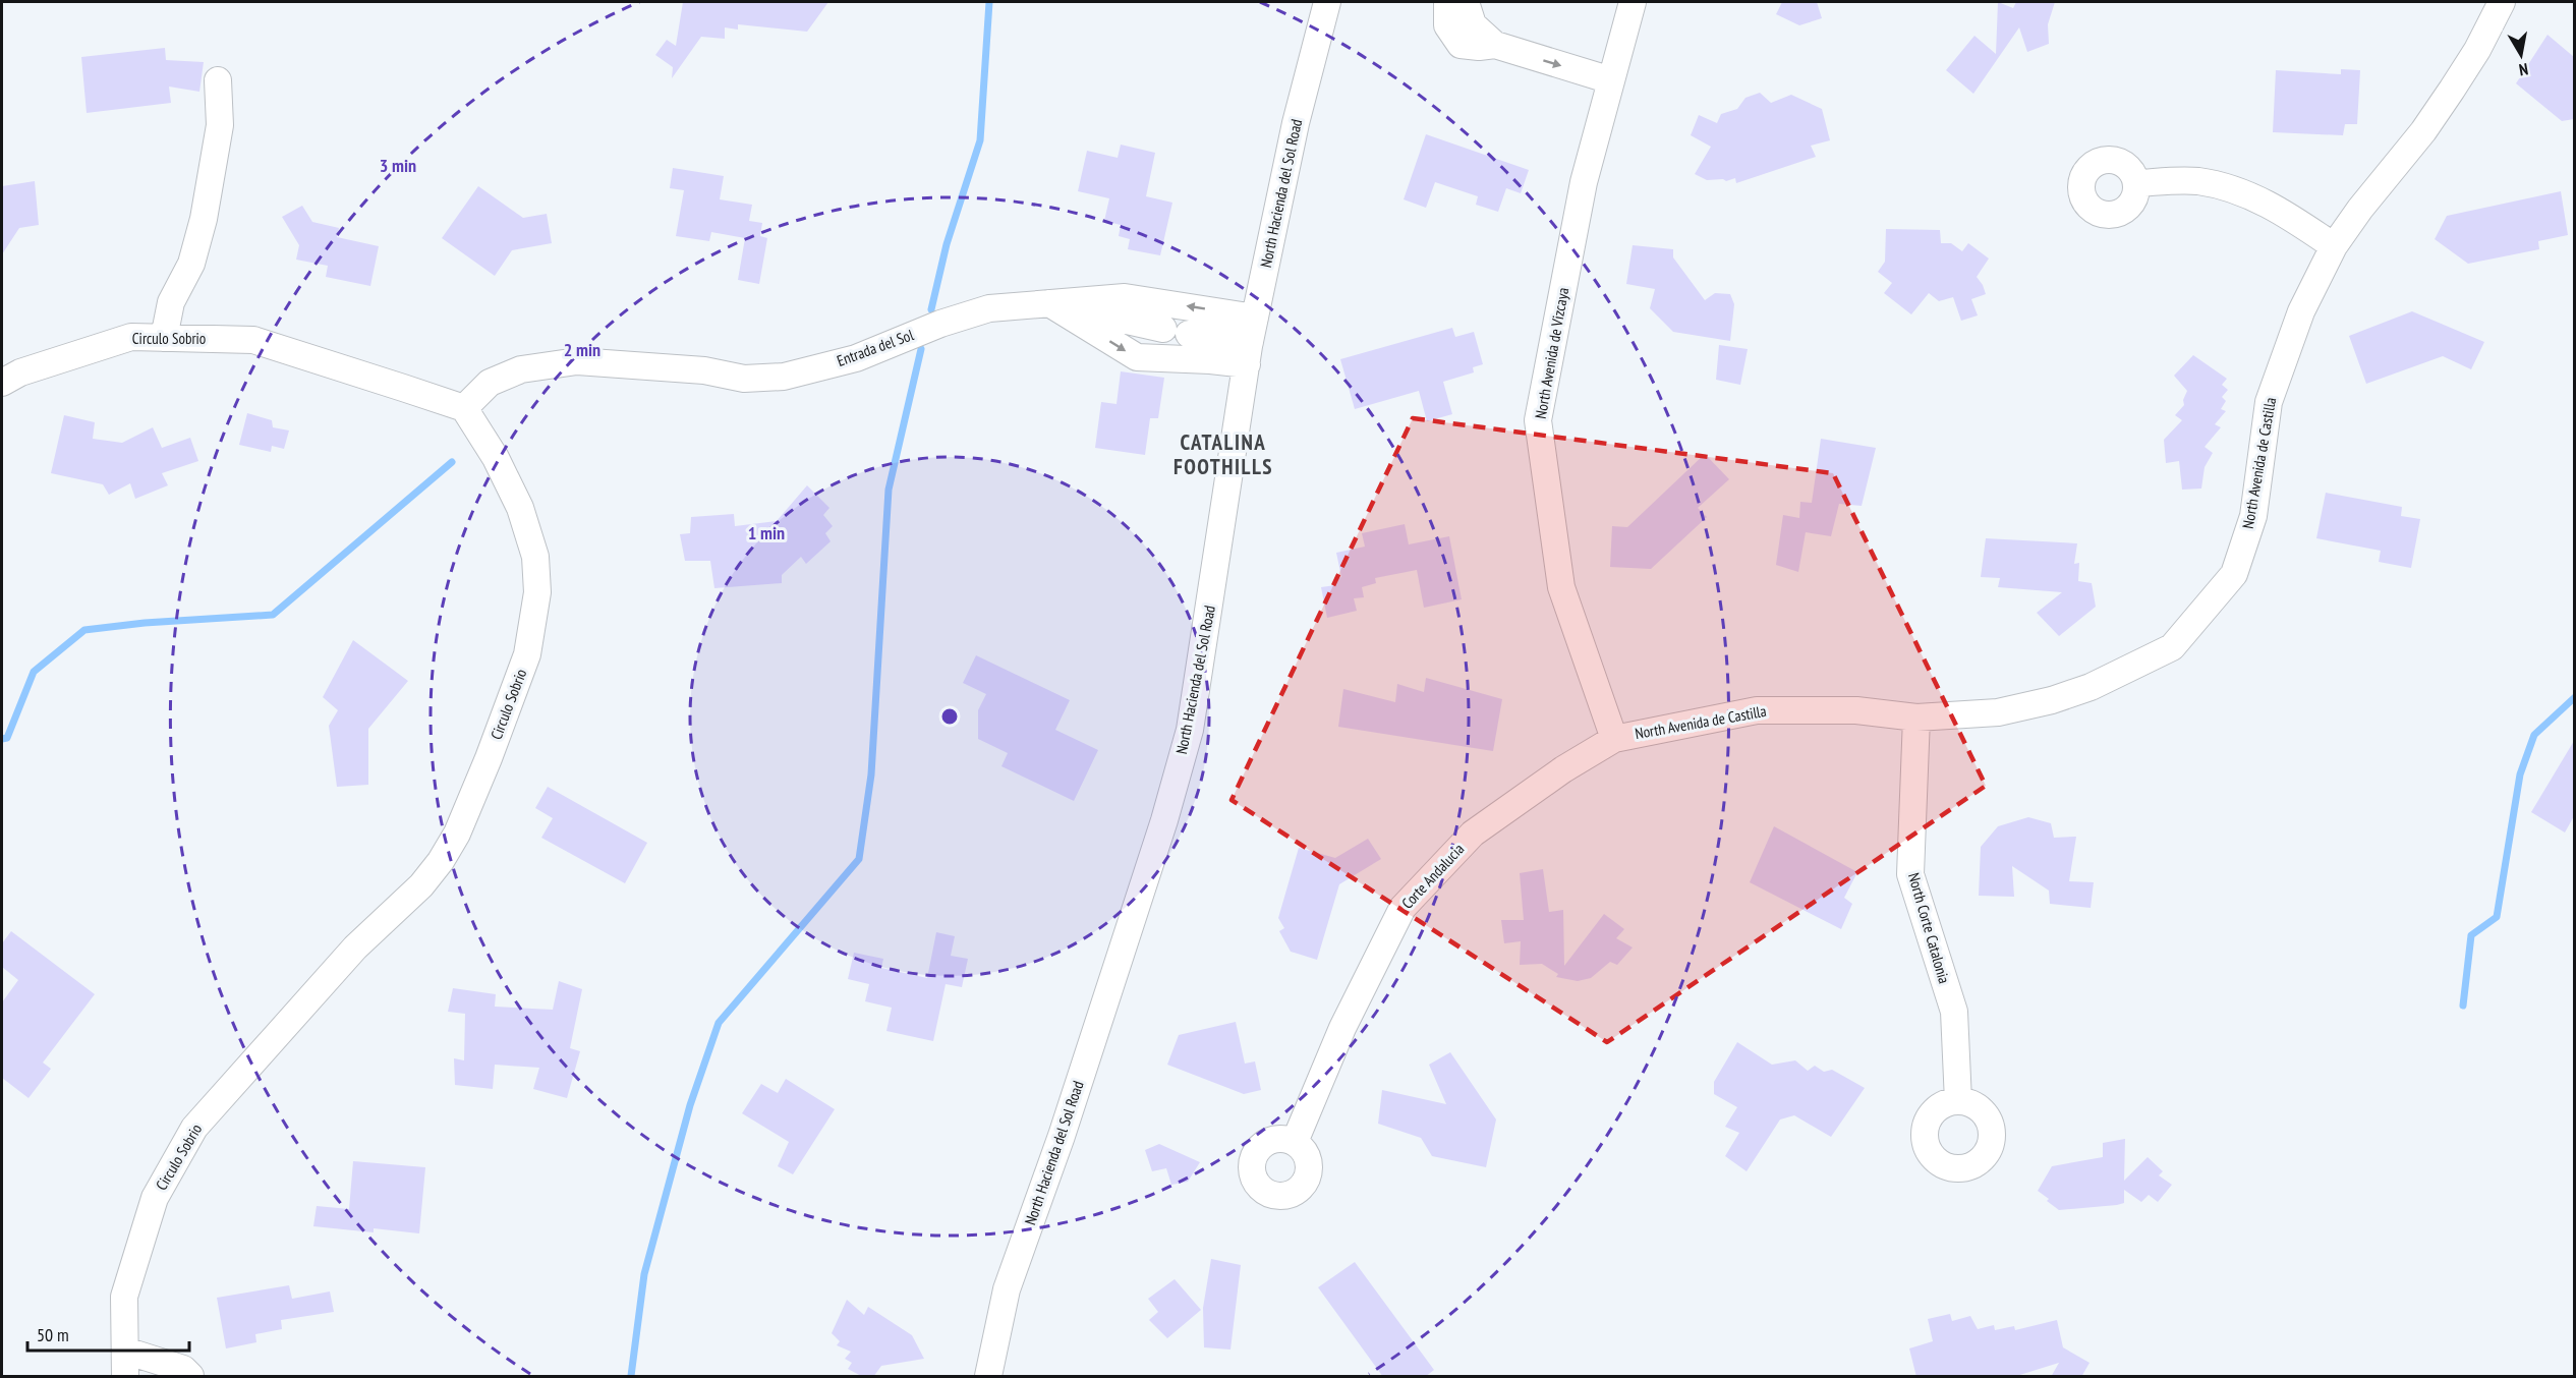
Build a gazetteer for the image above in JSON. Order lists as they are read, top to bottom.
{
  "streets": {
    "street": [
      "North Hacienda del Sol Road",
      "Circulo Sobrio",
      "Entrada del Sol",
      "North Avenida de Vizcaya",
      "North Avenida de Castilla",
      "Corte Andalucia",
      "North Corte Catalonia"
    ]
  },
  "crossings": [
    ["North Hacienda del Sol Road", "Entrada del Sol"],
    ["Circulo Sobrio", "Entrada del Sol"],
    ["North Avenida de Vizcaya", "North Avenida de Castilla"],
    ["North Avenida de Vizcaya", "Corte Andalucia"],
    ["North Avenida de Castilla", "Corte Andalucia"],
    ["North Avenida de Castilla", "North Corte Catalonia"]
  ],
  "districts": ["CATALINA FOOTHILLS"],
  "scale_bar": "50 m",
  "north": "bottom",
  "rings": ["3 min", "2 min", "1 min"]
}
